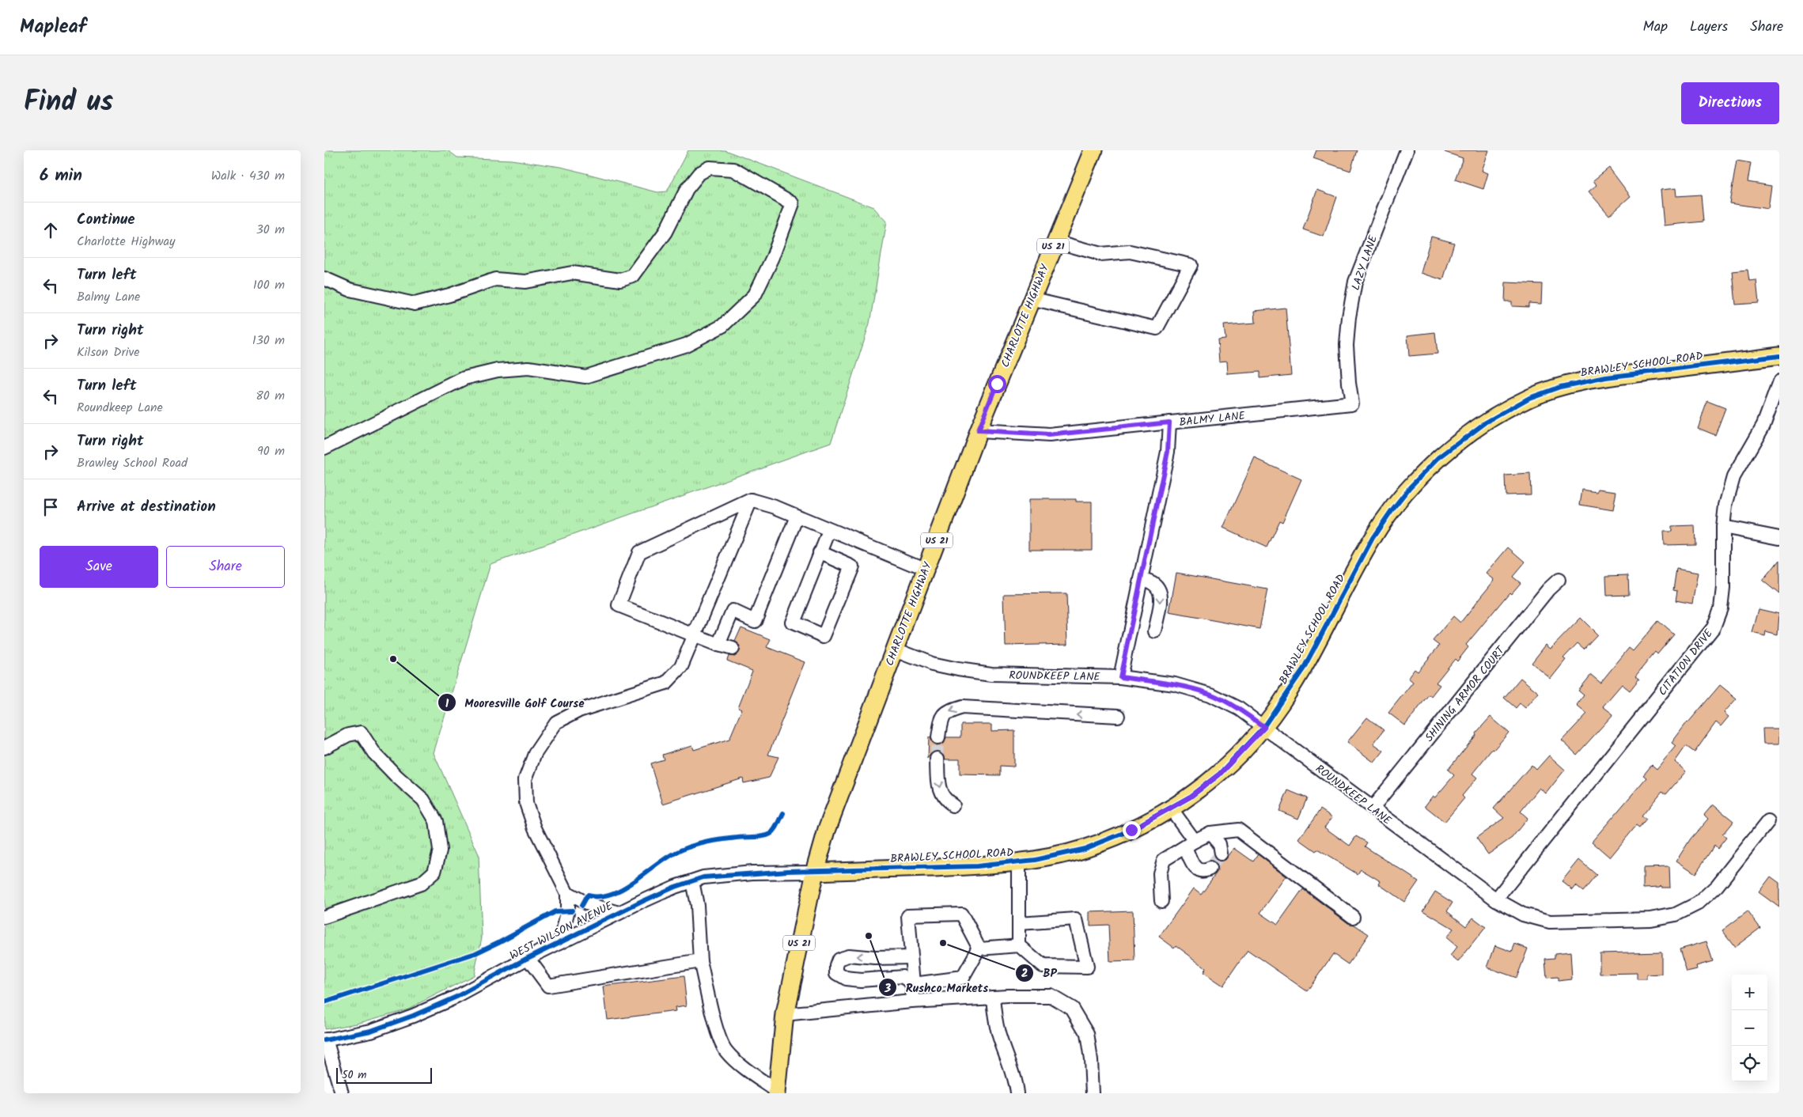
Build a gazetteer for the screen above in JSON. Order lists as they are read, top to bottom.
{
  "streets": {
    "main road": ["US 21", "CHARLOTTE HIGHWAY", "BRAWLEY SCHOOL ROAD"],
    "street": [
      "LAZY LANE",
      "BALMY LANE",
      "CITATION DRIVE",
      "ROUNDKEEP LANE",
      "SHINING ARMOR COURT",
      "WEST WILSON AVENUE"
    ]
  },
  "crossings": [
    ["LAZY LANE", "BALMY LANE"],
    ["CHARLOTTE HIGHWAY", "BRAWLEY SCHOOL ROAD"],
    ["CHARLOTTE HIGHWAY", "BALMY LANE"],
    ["CHARLOTTE HIGHWAY", "ROUNDKEEP LANE"],
    ["CHARLOTTE HIGHWAY", "WEST WILSON AVENUE"],
    ["BRAWLEY SCHOOL ROAD", "ROUNDKEEP LANE"],
    ["BRAWLEY SCHOOL ROAD", "WEST WILSON AVENUE"],
    ["CITATION DRIVE", "ROUNDKEEP LANE"],
    ["ROUNDKEEP LANE", "SHINING ARMOR COURT"]
  ],
  "places": ["Mooresville Golf Course", "Rushco Markets", "BP"],
  "scale_bar": "50 m",
  "page": {
    "header": "Mapleaf",
    "nav": ["Map", "Layers", "Share"],
    "title": "Find us",
    "buttons": [
      "Directions",
      ["Save", "Share"]
    ],
    "heading": ["6 min", "Walk · 430 m"],
    "list": [
      ["Continue", "Charlotte Highway", "30 m"],
      ["Turn left", "Balmy Lane", "100 m"],
      ["Turn right", "Kilson Drive", "130 m"],
      ["Turn left", "Roundkeep Lane", "80 m"],
      ["Turn right", "Brawley School Road", "90 m"],
      "Arrive at destination"
    ],
    "map_buttons": ["+", "−"],
    "scale": "50 m"
  }
}
